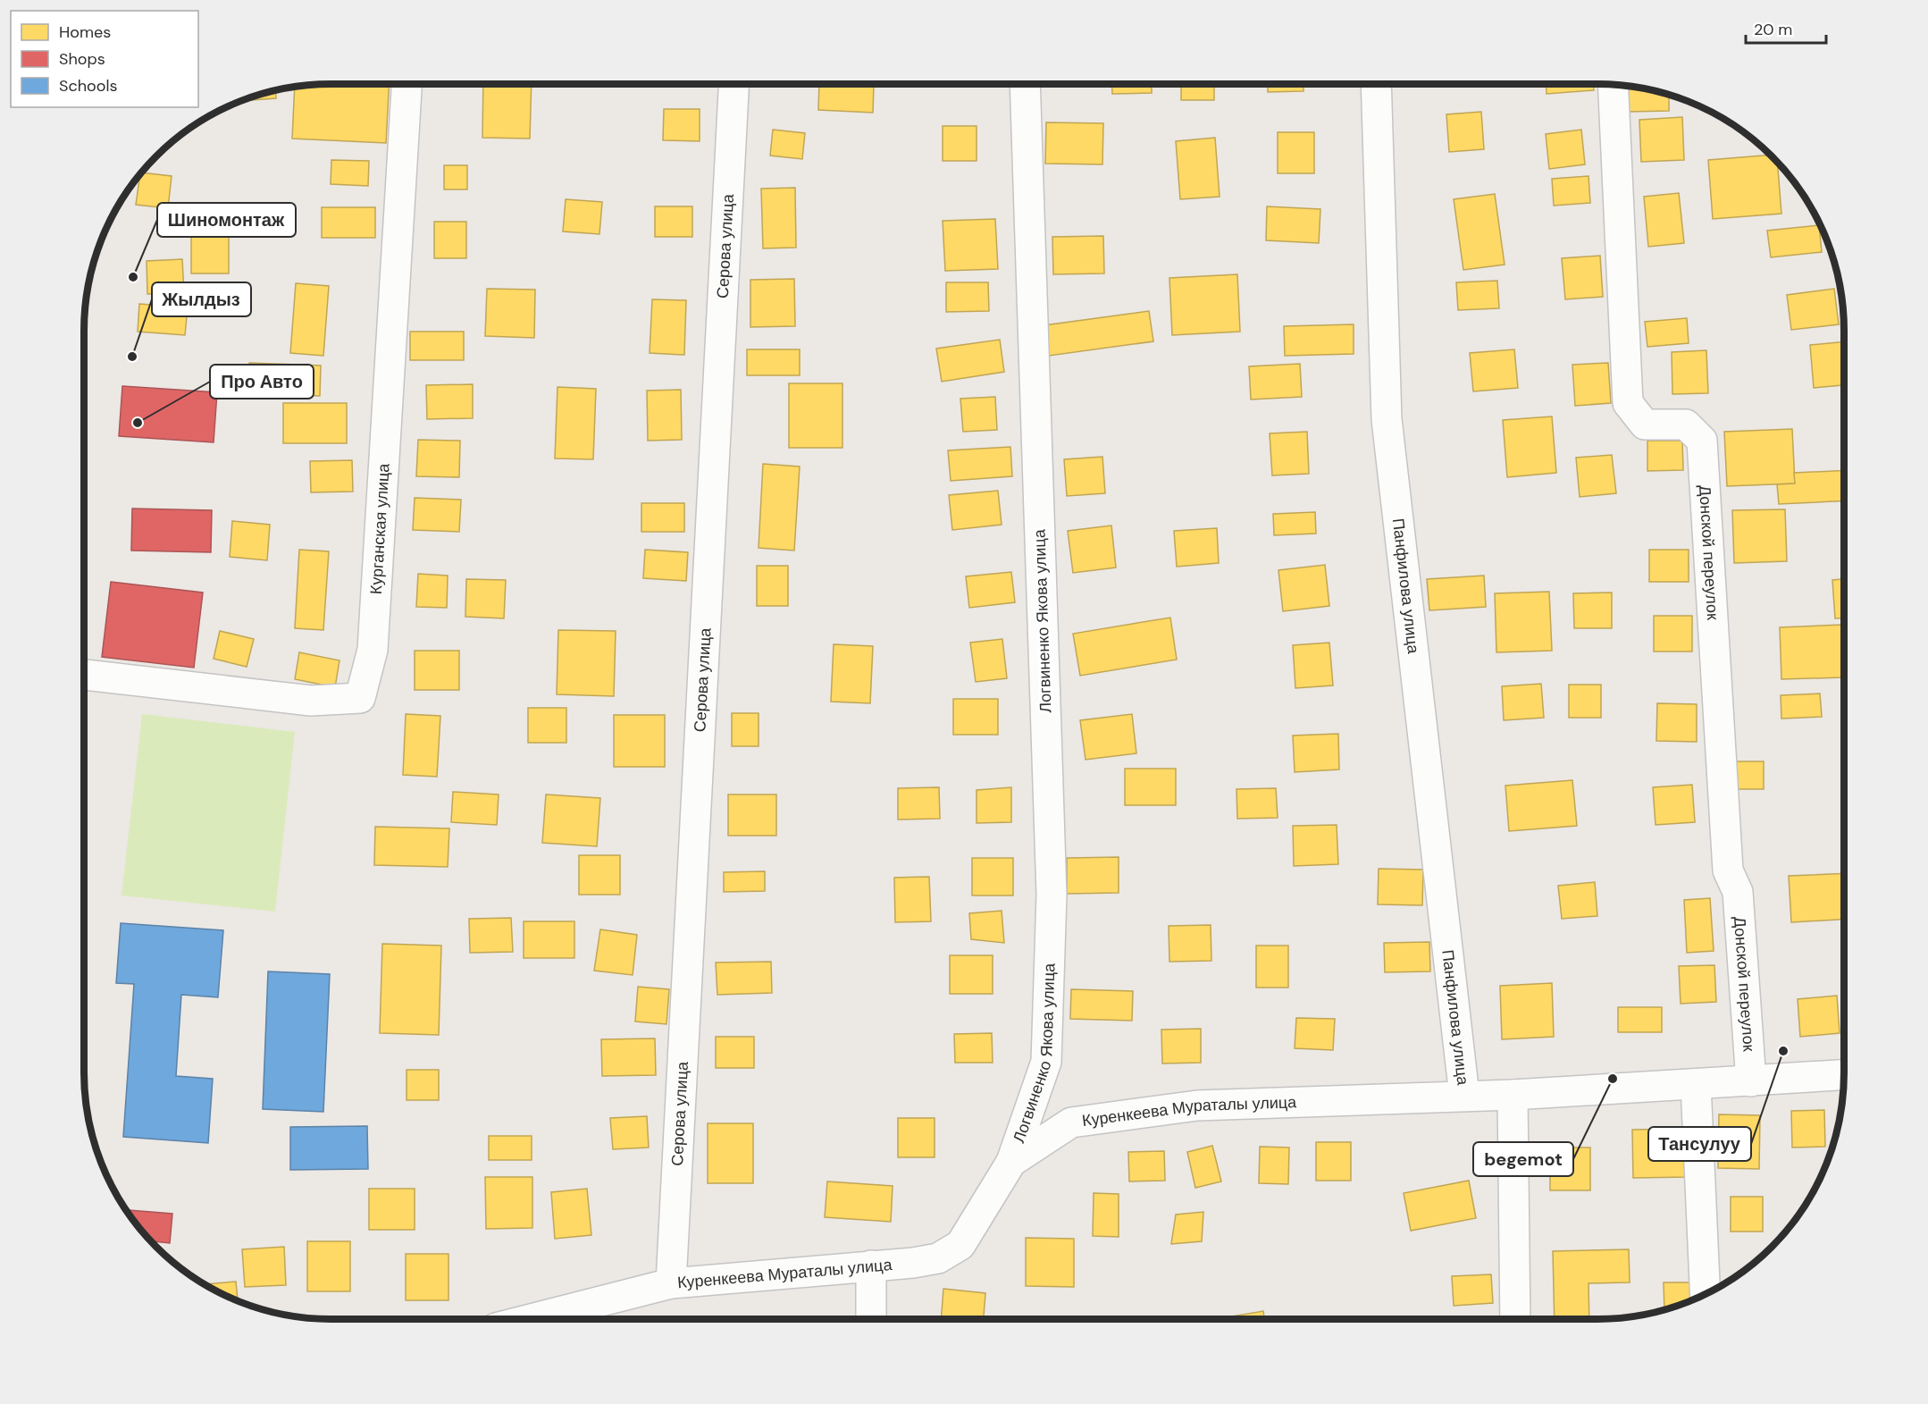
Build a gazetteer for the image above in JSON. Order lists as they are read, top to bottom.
{
  "streets": {
    "street": [
      "Серова улица",
      "Курганская улица",
      "Донской переулок",
      "Панфилова улица",
      "Логвиненко Якова улица",
      "Куренкеева Мураталы улица"
    ]
  },
  "crossings": [
    ["Серова улица", "Куренкеева Мураталы улица"],
    ["Донской переулок", "Куренкеева Мураталы улица"],
    ["Панфилова улица", "Куренкеева Мураталы улица"],
    ["Логвиненко Якова улица", "Куренкеева Мураталы улица"]
  ],
  "places": [
    "Шиномонтаж",
    "Жылдыз",
    "Про Авто",
    "Тансулуу",
    "begemot"
  ],
  "legend": ["Homes", "Shops", "Schools"],
  "scale_bar": "20 m"
}
